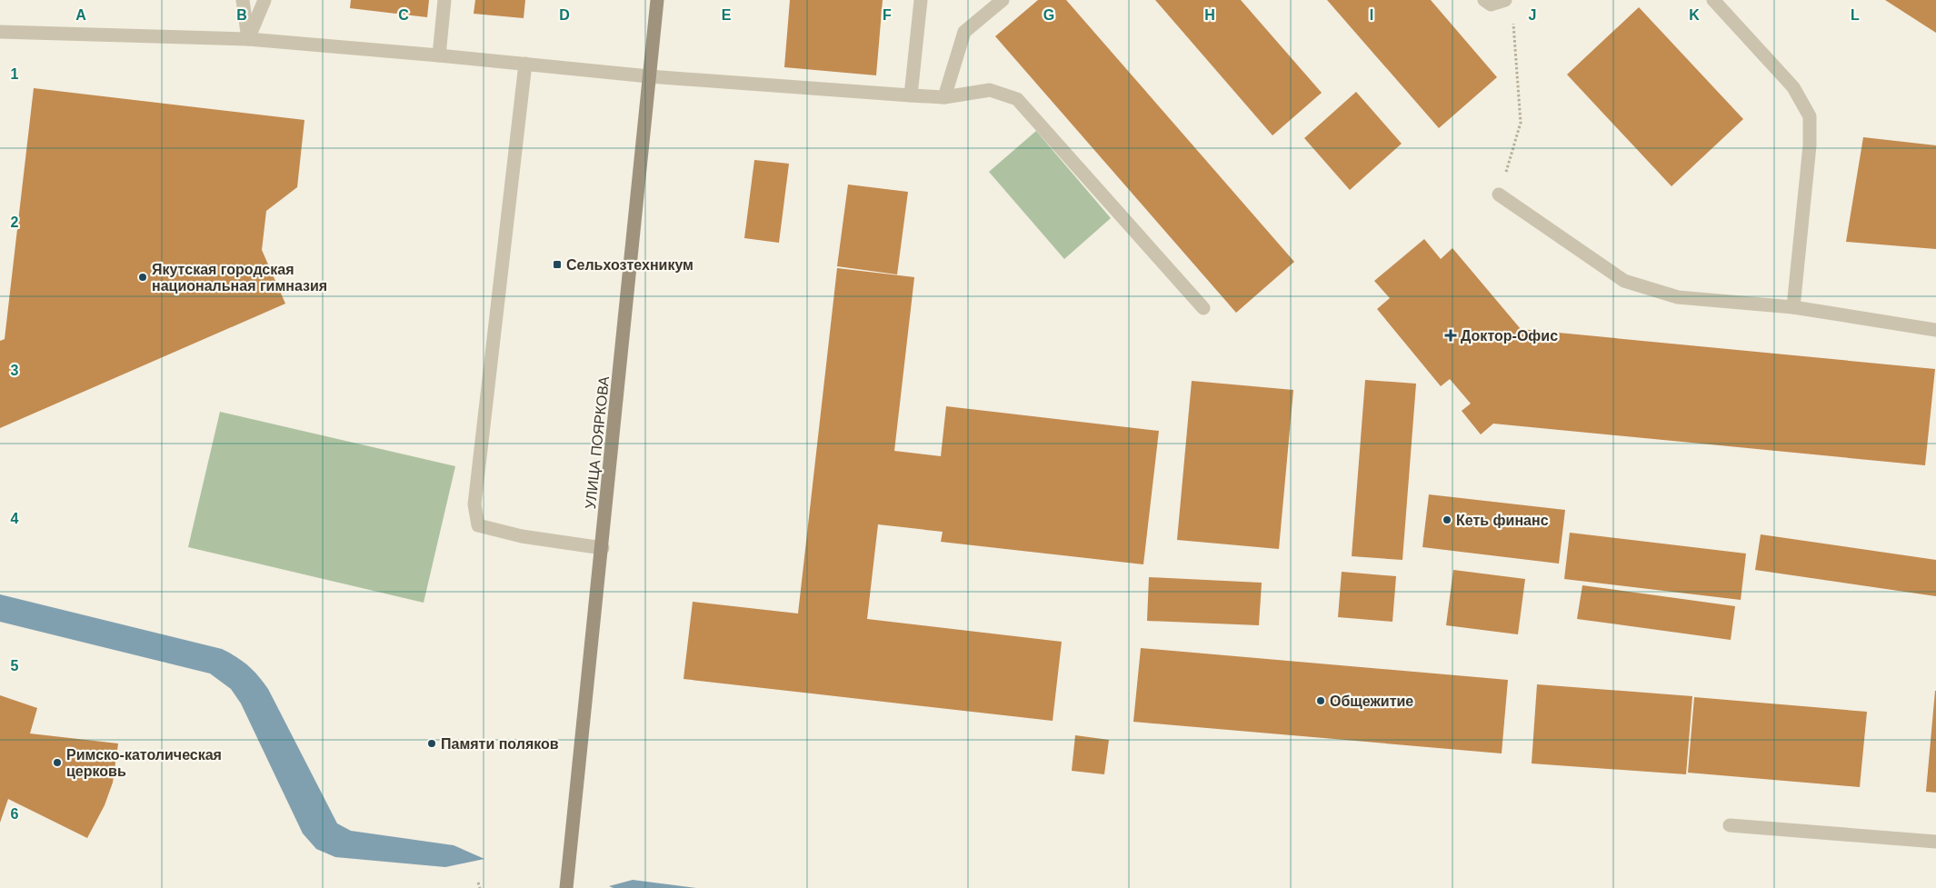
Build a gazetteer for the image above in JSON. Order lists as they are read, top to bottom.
{
  "streets": {
    "main road": ["УЛИЦА ПОЯРКОВА"]
  },
  "places": {
    "transit": ["Сельхозтехникум"],
    "other": [
      "Якутская городская национальная гимназия",
      "Кеть финанс",
      "Общежитие",
      "Памяти поляков",
      "Римско-католическая церковь"
    ],
    "health": ["Доктор-Офис"]
  },
  "grid": {
    "columns": [
      "A",
      "B",
      "C",
      "D",
      "E",
      "F",
      "G",
      "H",
      "I",
      "J",
      "K",
      "L"
    ],
    "rows": [
      "1",
      "2",
      "3",
      "4",
      "5",
      "6"
    ]
  }
}
